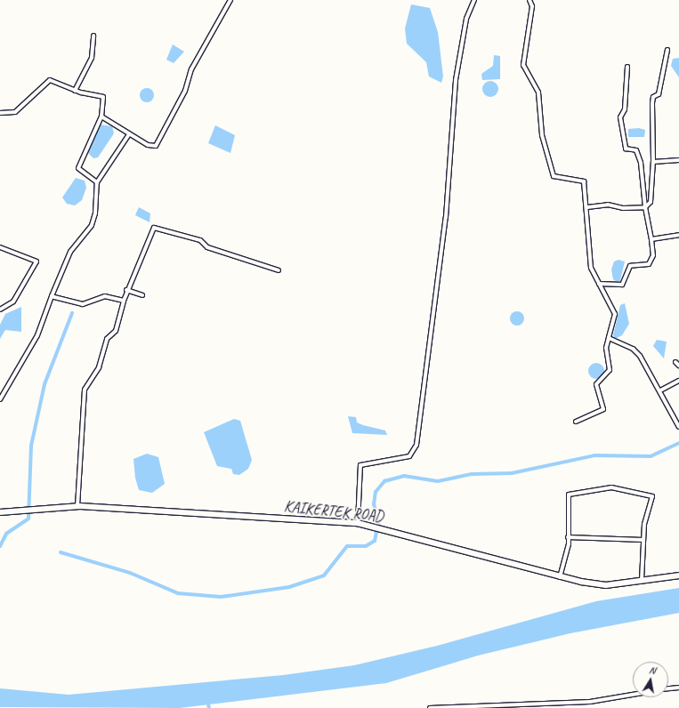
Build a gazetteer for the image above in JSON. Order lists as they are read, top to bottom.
{
  "streets": {
    "main road": ["KAIKERTEK ROAD"]
  },
  "north": "top"
}
